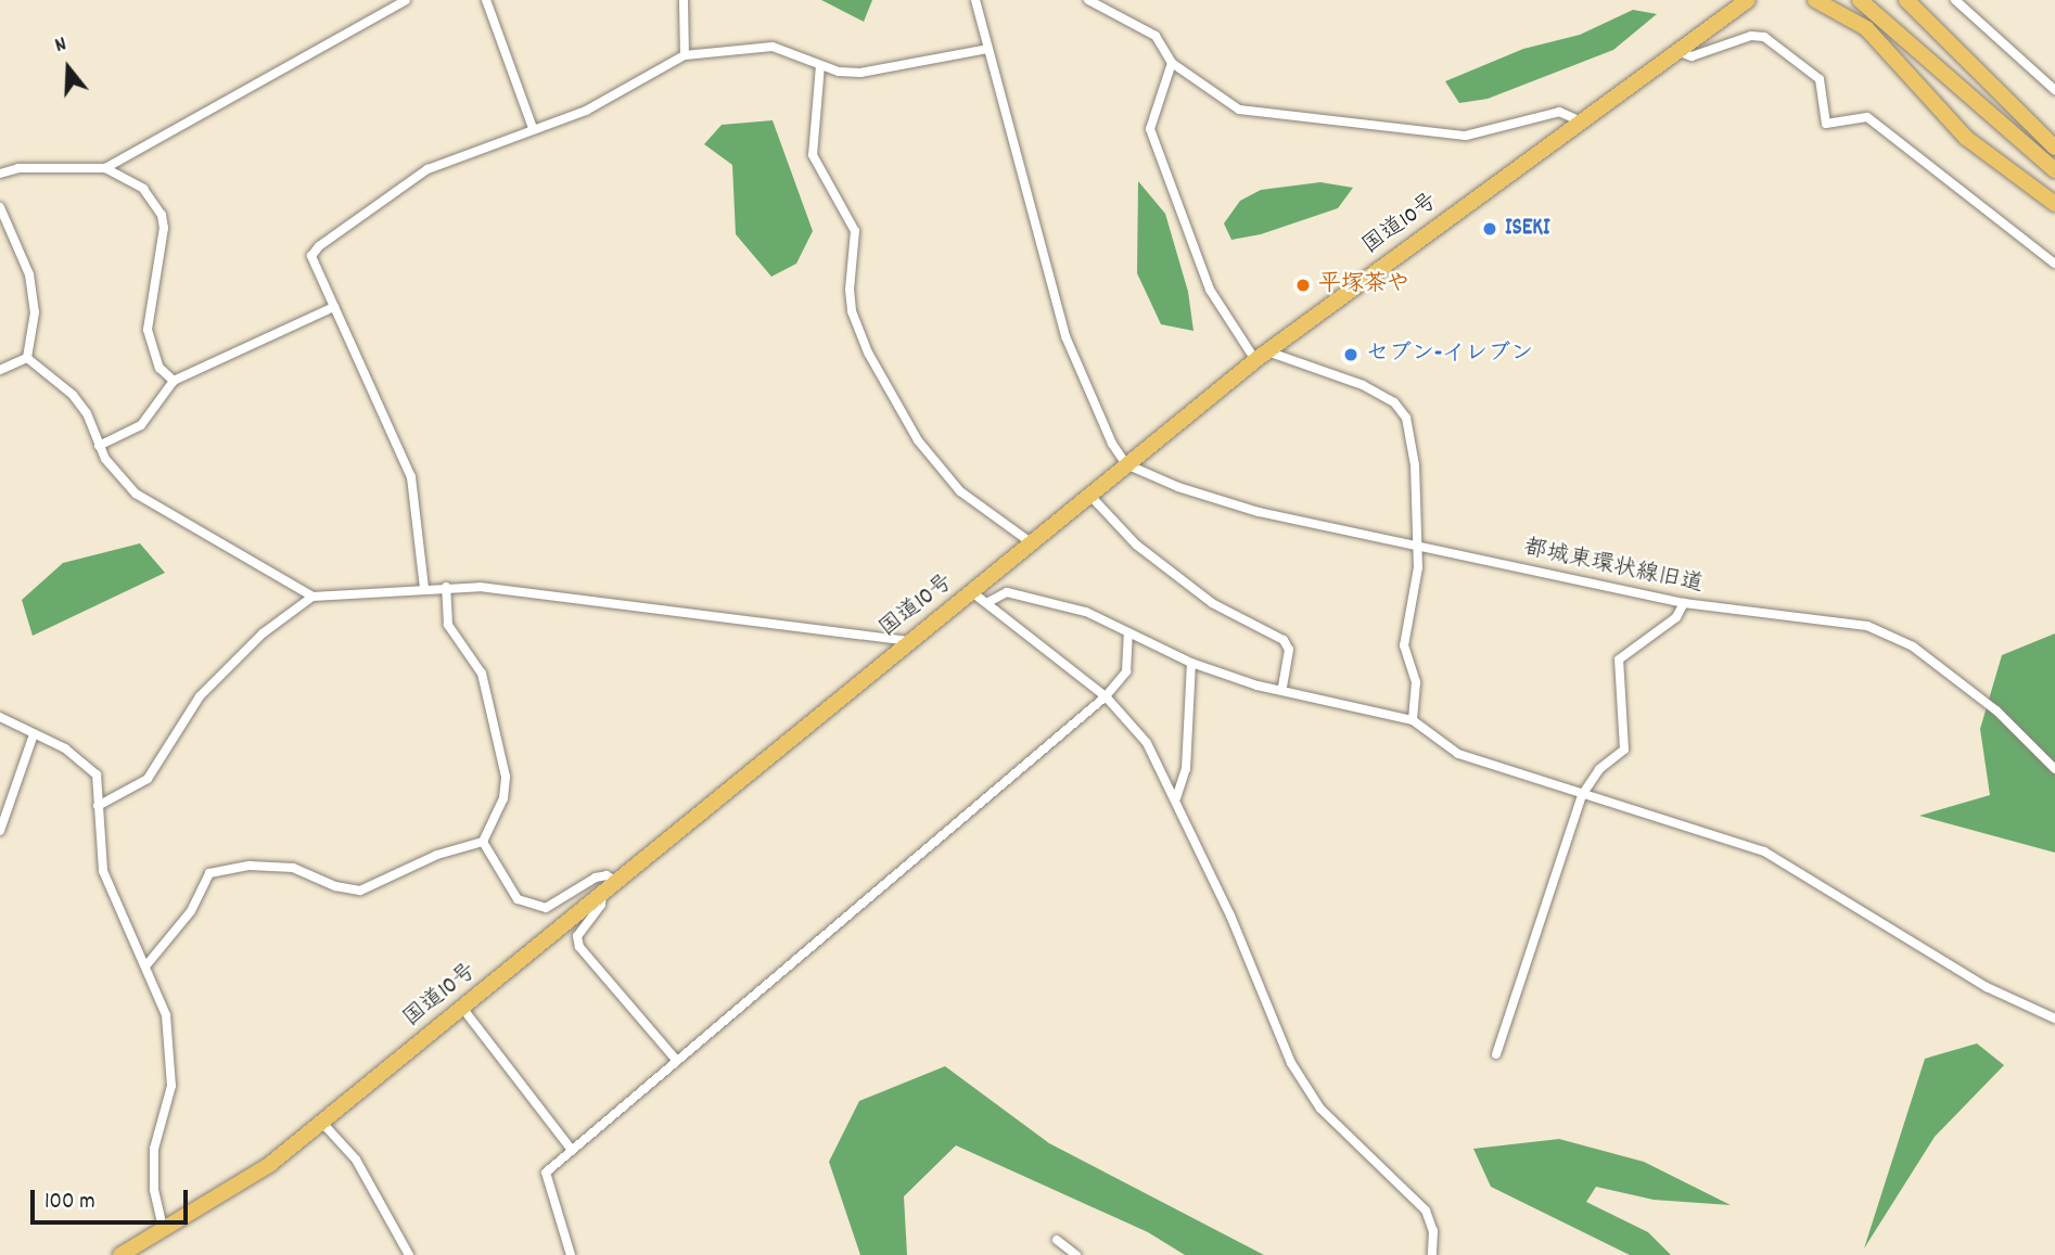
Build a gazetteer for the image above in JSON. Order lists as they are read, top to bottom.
{
  "streets": {
    "highway": ["国道10号"],
    "street": ["都城東環状線旧道"]
  },
  "crossings": [
    ["国道10号", "都城東環状線旧道"]
  ],
  "places": ["ISEKI", "平塚茶や", "セブン-イレブン"],
  "scale_bar": "100 m",
  "north": "top"
}
